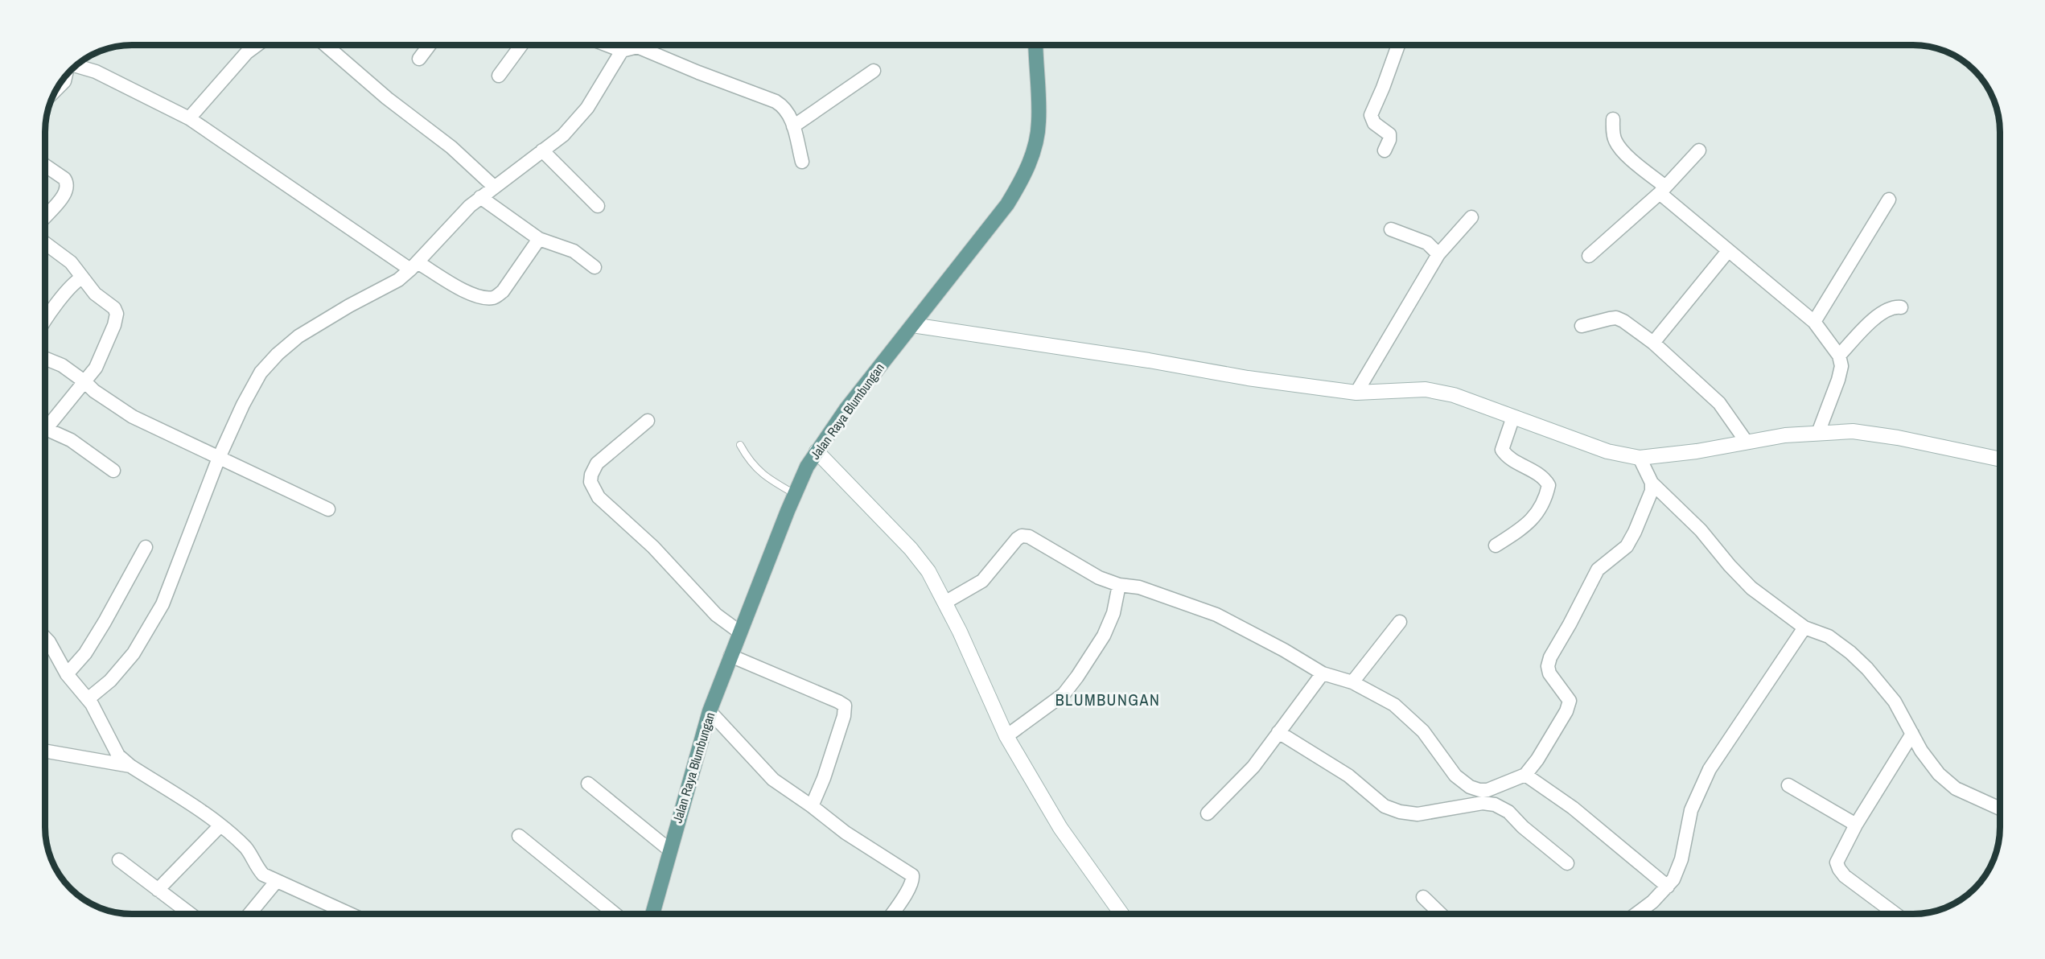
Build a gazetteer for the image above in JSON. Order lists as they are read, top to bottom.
{
  "streets": {
    "main road": ["Jalan Raya Blumbungan"]
  },
  "districts": ["BLUMBUNGAN"]
}
